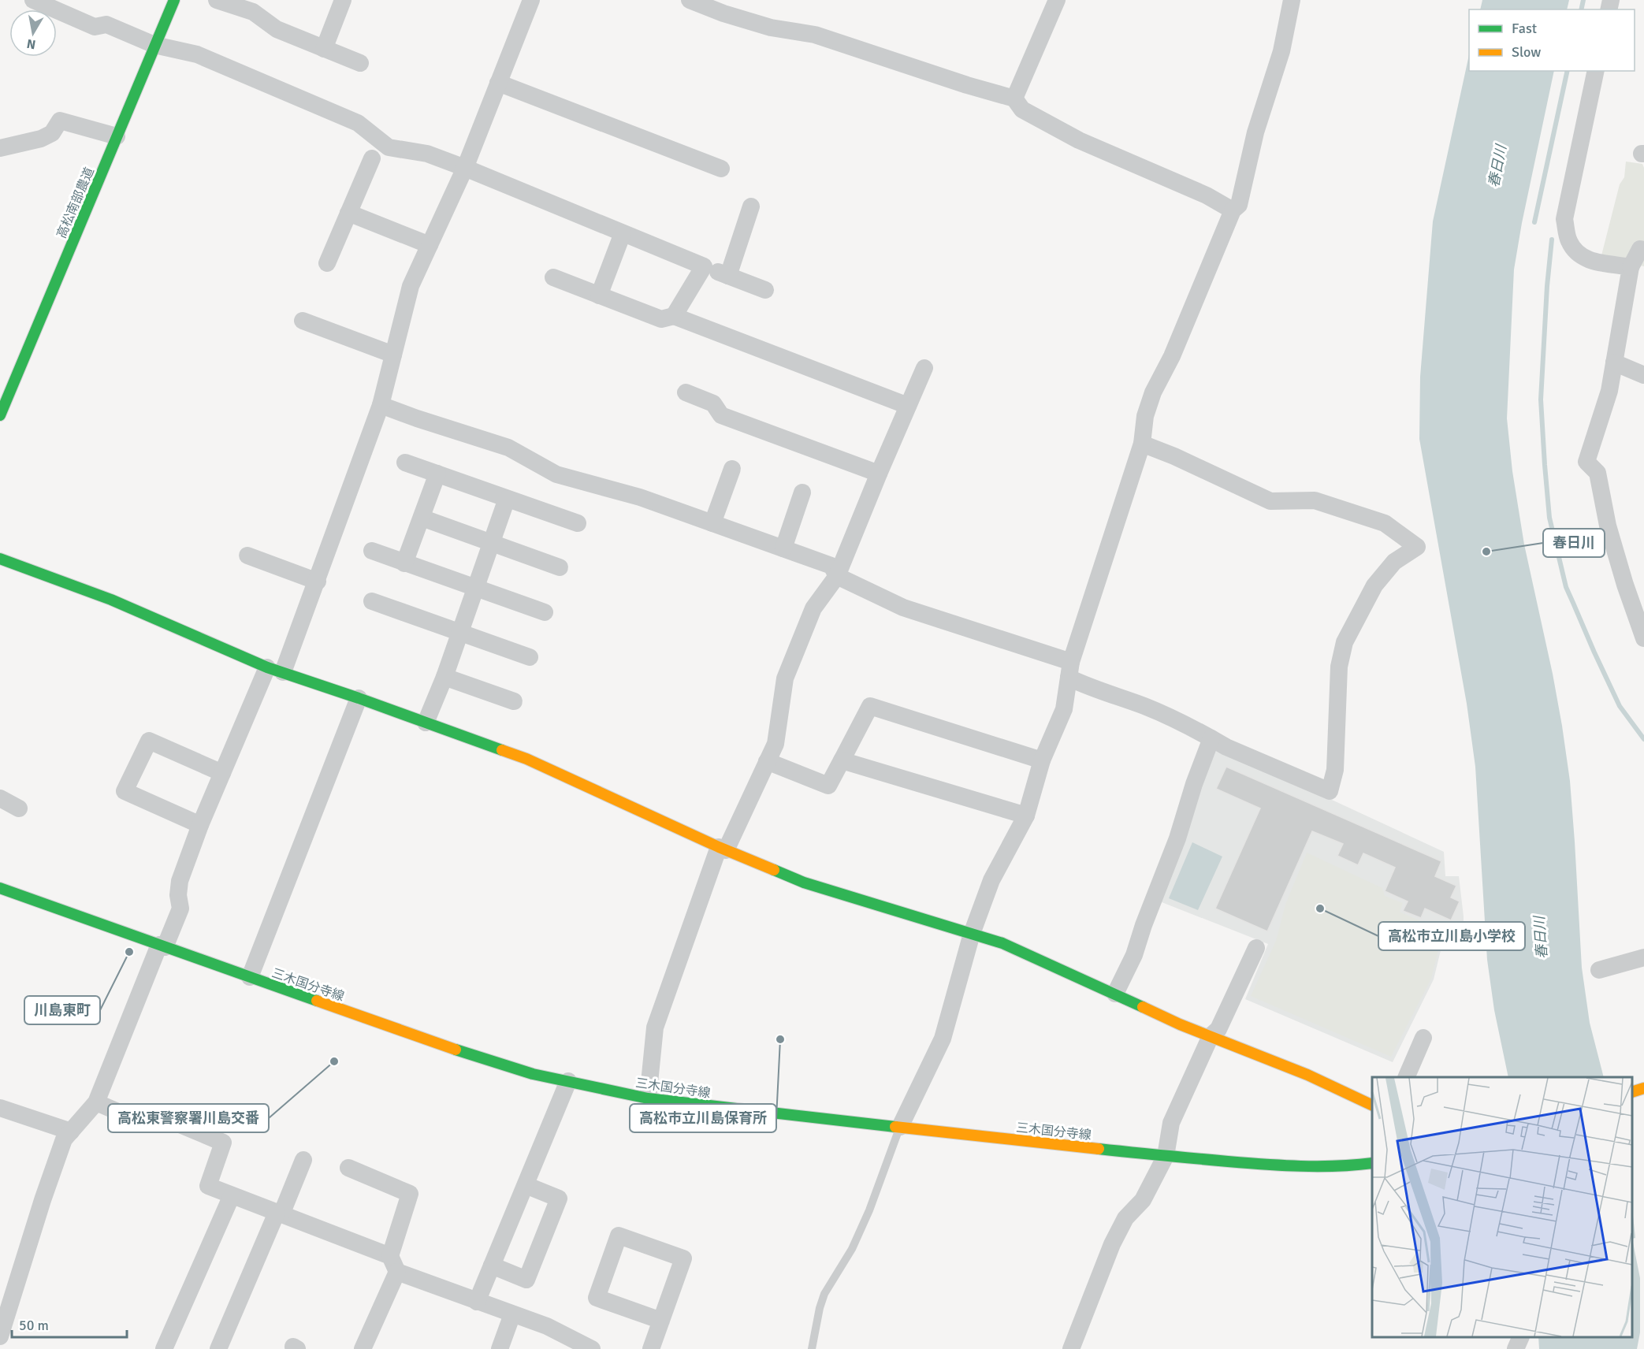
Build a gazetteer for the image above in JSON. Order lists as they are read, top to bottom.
{
  "streets": {
    "street": ["高松南部農道", "三木国分寺線"]
  },
  "water": ["春日川"],
  "places": [
    "春日川",
    "高松市立川島小学校",
    "川島東町",
    "高松市立川島保育所",
    "高松東警察署川島交番"
  ],
  "legend": ["Fast", "Slow"],
  "scale_bar": "50 m",
  "north": "bottom"
}
